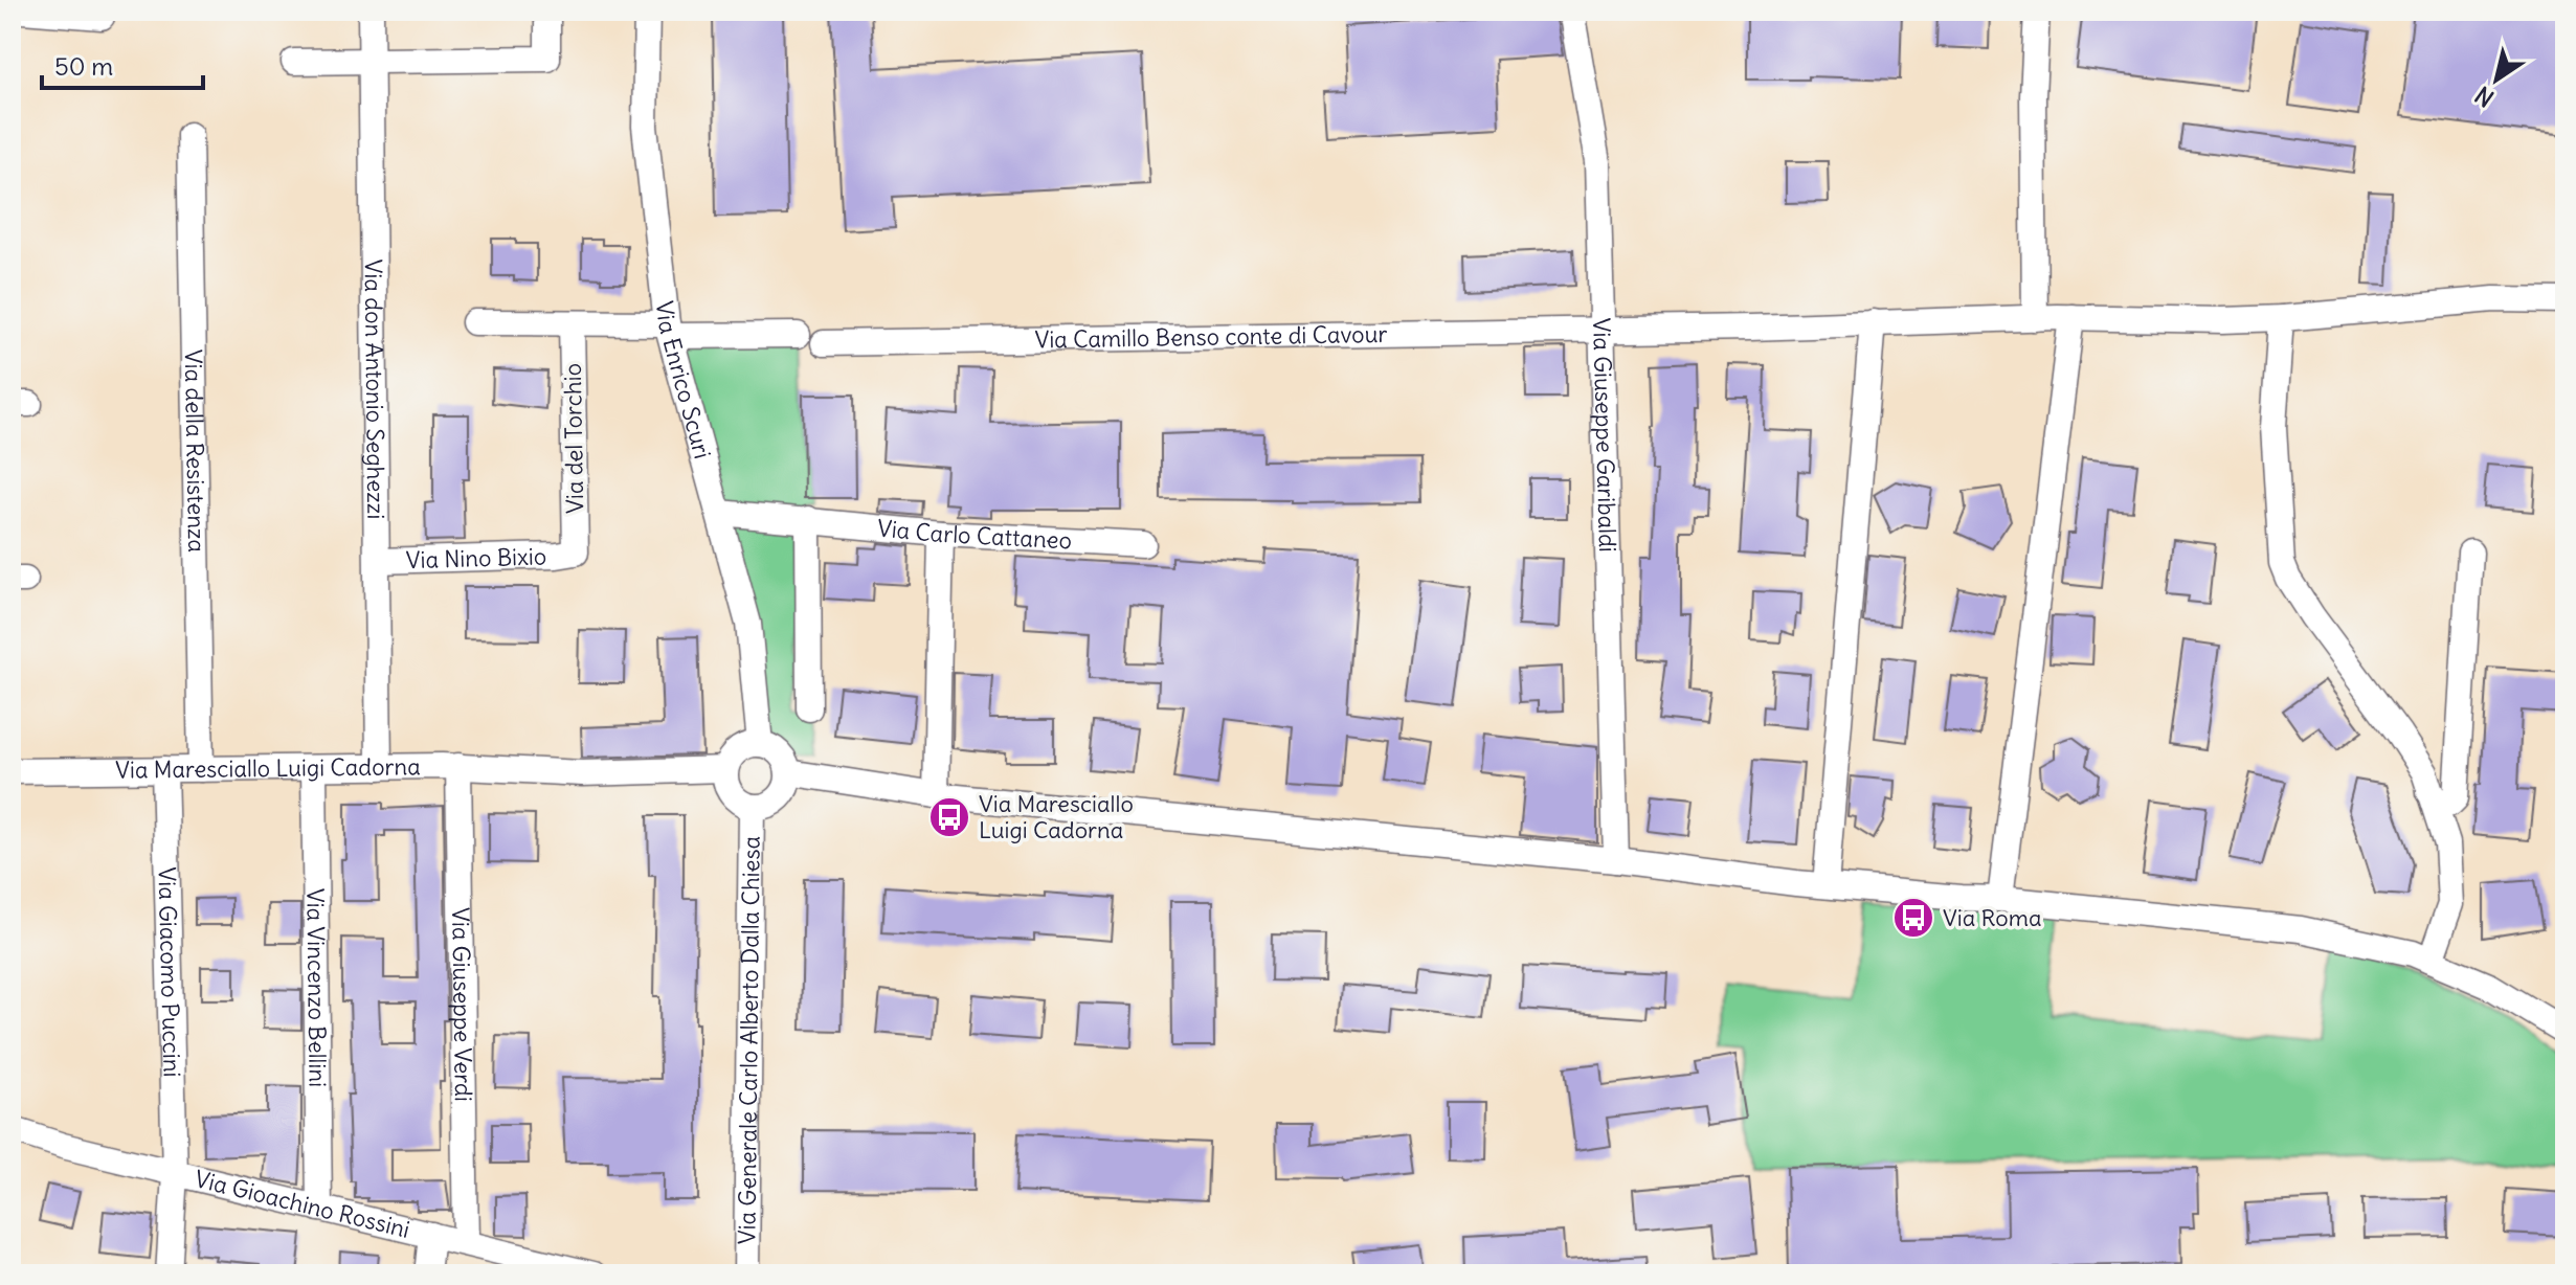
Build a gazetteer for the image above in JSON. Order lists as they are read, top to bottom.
{
  "streets": {
    "street": [
      "Via Camillo Benso conte di Cavour",
      "Via Enrico Scuri",
      "Via don Antonio Seghezzi",
      "Via Giuseppe Garibaldi",
      "Via del Torchio",
      "Via della Resistenza",
      "Via Carlo Cattaneo",
      "Via Nino Bixio",
      "Via Maresciallo Luigi Cadorna",
      "Via Giacomo Puccini",
      "Via Vincenzo Bellini",
      "Via Giuseppe Verdi",
      "Via Generale Carlo Alberto Dalla Chiesa",
      "Via Gioachino Rossini"
    ]
  },
  "crossings": [
    ["Via Camillo Benso conte di Cavour", "Via Giuseppe Garibaldi"],
    ["Via Enrico Scuri", "Via Carlo Cattaneo"],
    ["Via Enrico Scuri", "Via Maresciallo Luigi Cadorna"],
    ["Via Enrico Scuri", "Via Generale Carlo Alberto Dalla Chiesa"],
    ["Via don Antonio Seghezzi", "Via Nino Bixio"],
    ["Via don Antonio Seghezzi", "Via Maresciallo Luigi Cadorna"],
    ["Via del Torchio", "Via Nino Bixio"],
    ["Via della Resistenza", "Via Maresciallo Luigi Cadorna"],
    ["Via Maresciallo Luigi Cadorna", "Via Giacomo Puccini"],
    ["Via Maresciallo Luigi Cadorna", "Via Vincenzo Bellini"],
    ["Via Maresciallo Luigi Cadorna", "Via Giuseppe Verdi"],
    ["Via Maresciallo Luigi Cadorna", "Via Generale Carlo Alberto Dalla Chiesa"],
    ["Via Giacomo Puccini", "Via Gioachino Rossini"],
    ["Via Vincenzo Bellini", "Via Gioachino Rossini"],
    ["Via Giuseppe Verdi", "Via Gioachino Rossini"]
  ],
  "places": {
    "bus stop": ["Via Maresciallo Luigi Cadorna", "Via Roma"]
  },
  "scale_bar": "50 m",
  "north": "bottom left"
}
